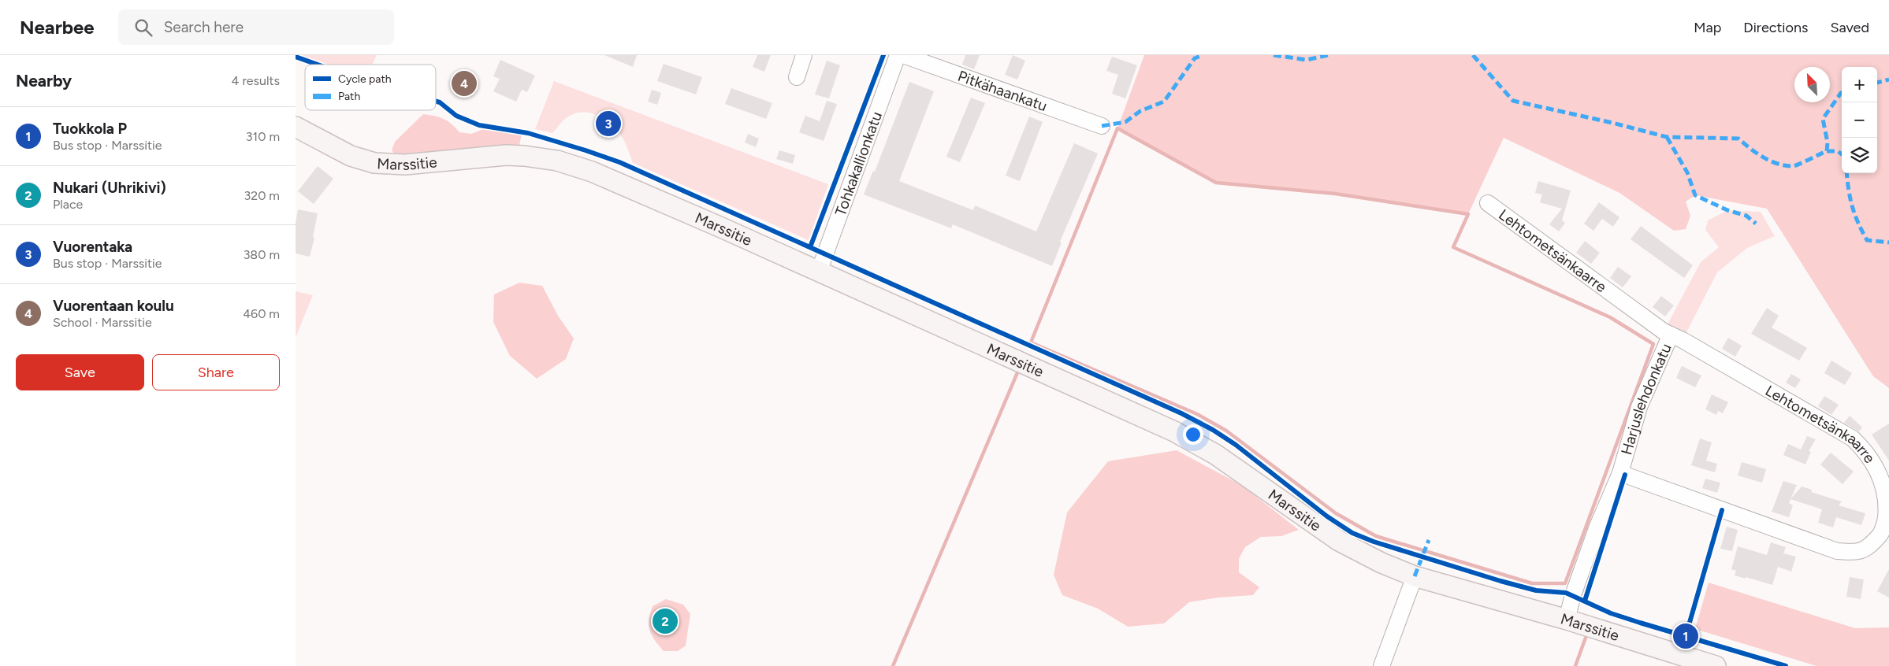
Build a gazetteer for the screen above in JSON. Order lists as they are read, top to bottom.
{
  "streets": {
    "main road": ["Marssitie"],
    "street": [
      "Pitkähaankatu",
      "Tohkakallionkatu",
      "Lehtometsänkaarre",
      "Harjuslehdonkatu"
    ]
  },
  "crossings": [
    ["Marssitie", "Tohkakallionkatu"],
    ["Marssitie", "Harjuslehdonkatu"],
    ["Lehtometsänkaarre", "Harjuslehdonkatu"]
  ],
  "legend": ["Cycle path", "Path"],
  "north": "top left",
  "page": {
    "header": "Nearbee",
    "search": "Search here",
    "nav": ["Map", "Directions", "Saved"],
    "heading": ["Nearby", "4 results"],
    "map_buttons": ["+", "−"],
    "pins": [
      "4",
      "3",
      "2",
      "1"
    ],
    "list": [
      {
        "mark": "1",
        "name": "Tuokkola P",
        "note": "Bus stop · Marssitie",
        "value": "310 m"
      },
      {
        "mark": "2",
        "name": "Nukari (Uhrikivi)",
        "note": "Place",
        "value": "320 m"
      },
      {
        "mark": "3",
        "name": "Vuorentaka",
        "note": "Bus stop · Marssitie",
        "value": "380 m"
      },
      {
        "mark": "4",
        "name": "Vuorentaan koulu",
        "note": "School · Marssitie",
        "value": "460 m"
      }
    ],
    "buttons": ["Save", "Share"]
  }
}
